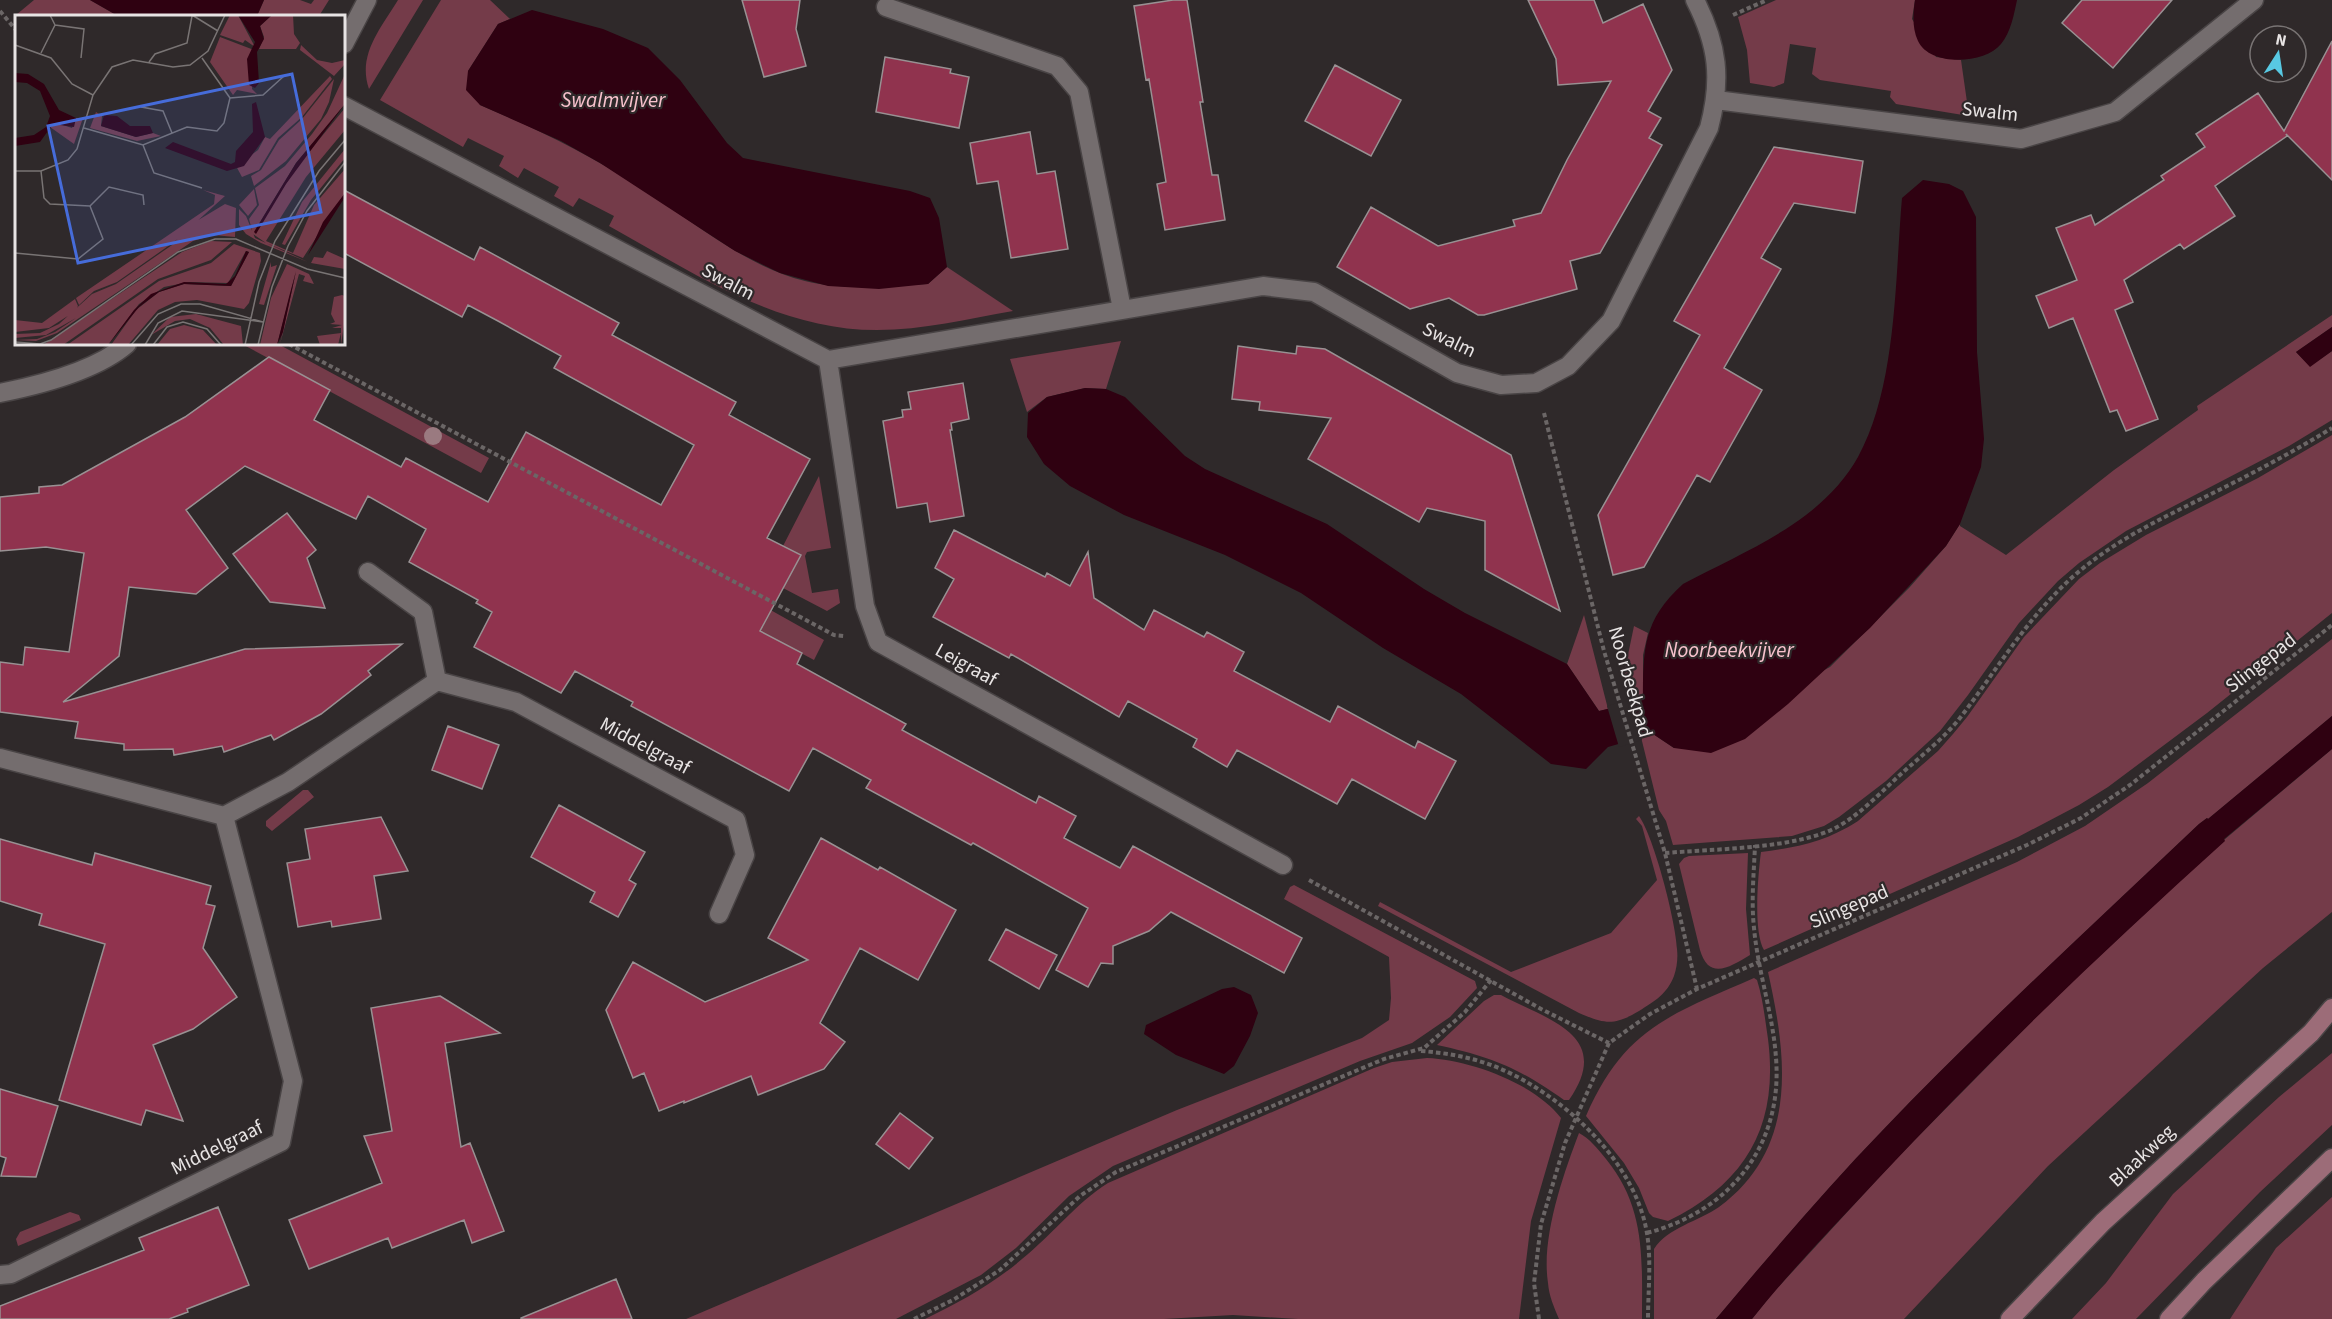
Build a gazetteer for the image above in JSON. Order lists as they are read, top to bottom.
{
  "streets": {
    "main road": ["Blaakweg"],
    "street": ["Swalm", "Leigraaf", "Middelgraaf"],
    "path": ["Slingepad", "Noorbeekpad"]
  },
  "crossings": [
    ["Swalm", "Noorbeekpad"],
    ["Slingepad", "Noorbeekpad"]
  ],
  "water": ["Swalmvijver", "Noorbeekvijver"],
  "north": "top"
}
